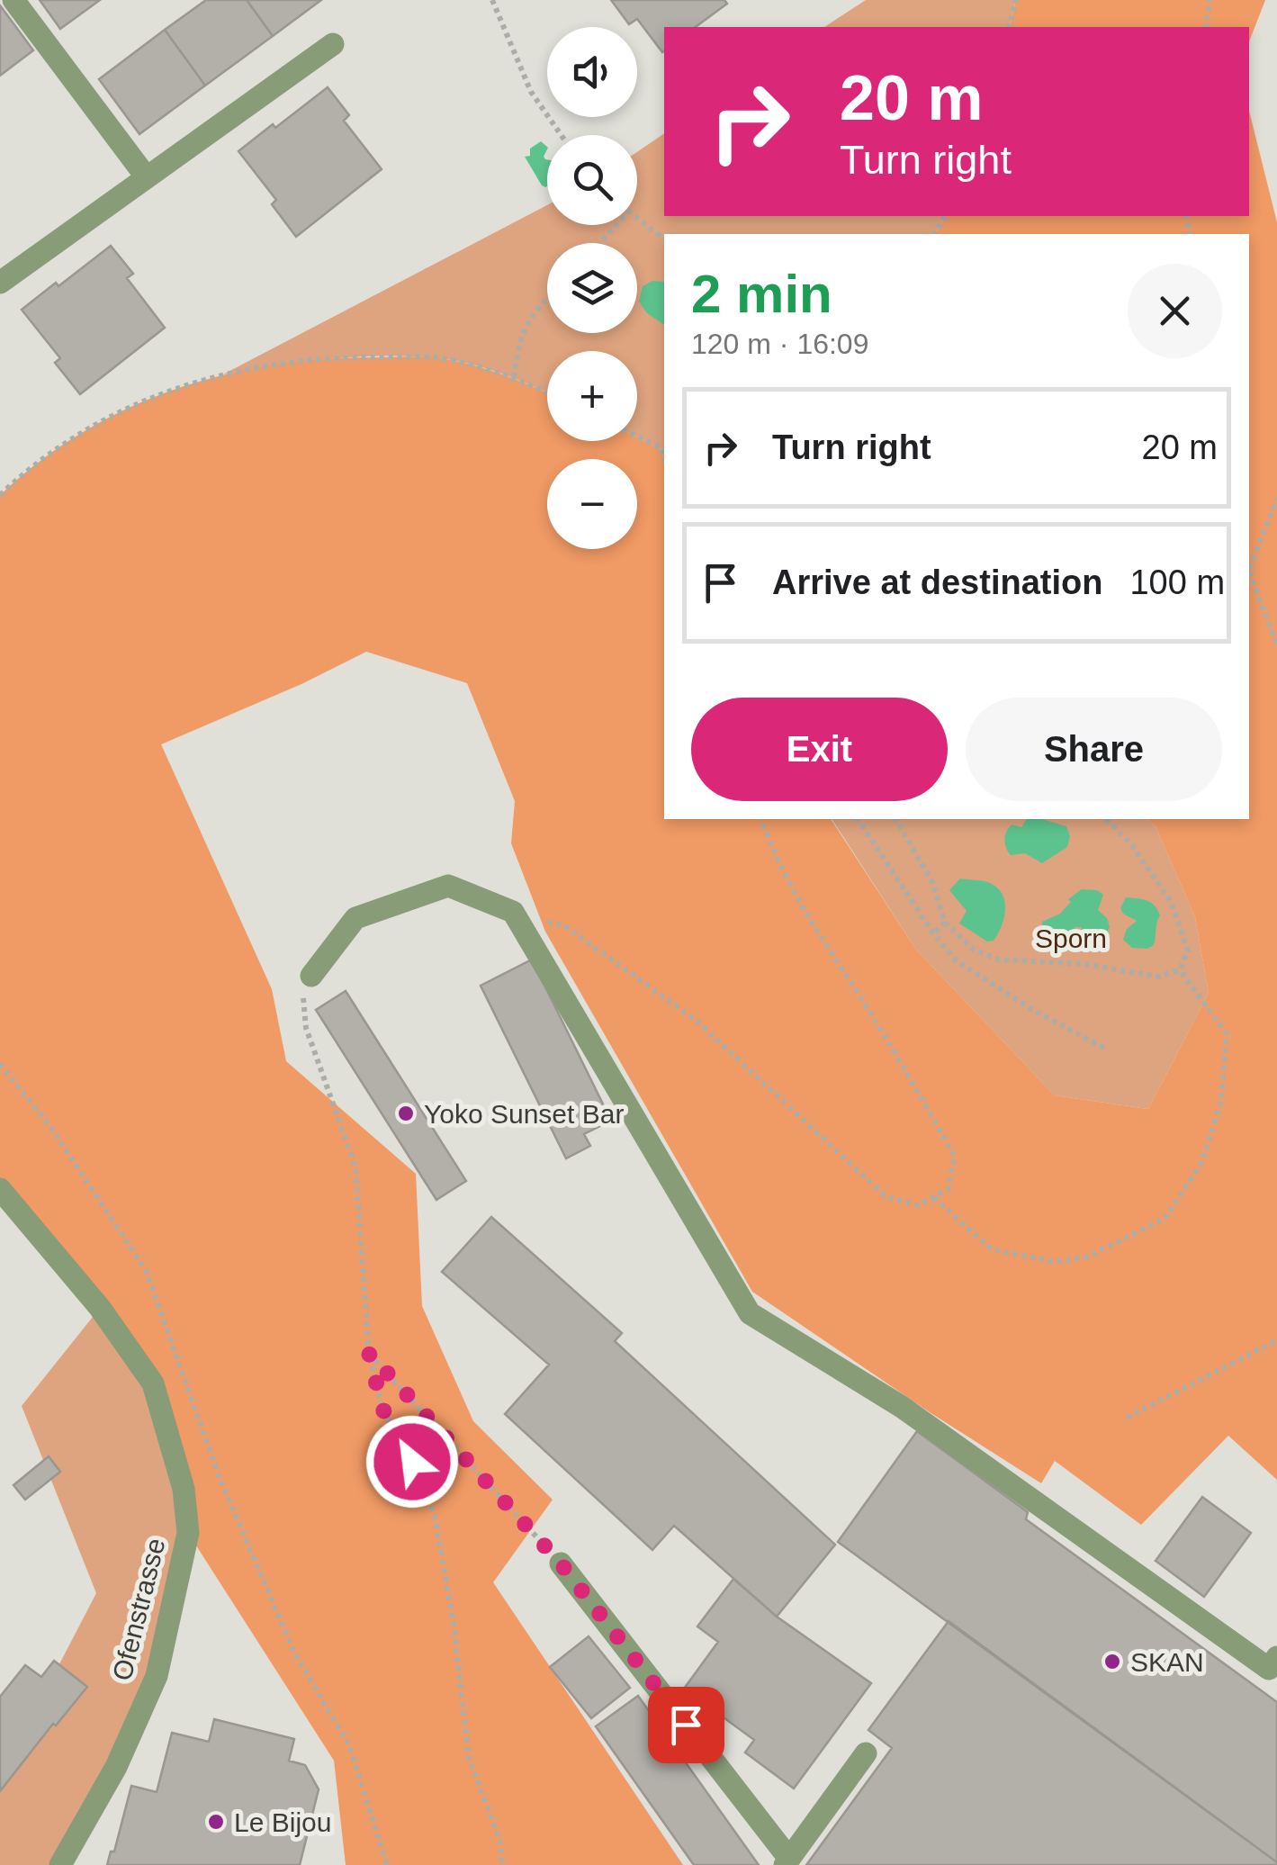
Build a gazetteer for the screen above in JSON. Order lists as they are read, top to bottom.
{
  "streets": {
    "street": ["Ofenstrasse"]
  },
  "parks": ["Sporn"],
  "places": ["Yoko Sunset Bar", "SKAN", "Le Bijou"],
  "page": {
    "map_buttons": ["+", "−"],
    "turn": ["20 m", "Turn right"],
    "heading": ["2 min", "120 m · 16:09"],
    "list": [
      {
        "name": "Turn right",
        "value": "20 m"
      },
      {
        "name": "Arrive at destination",
        "value": "100 m"
      }
    ],
    "buttons": ["Exit", "Share"]
  }
}
